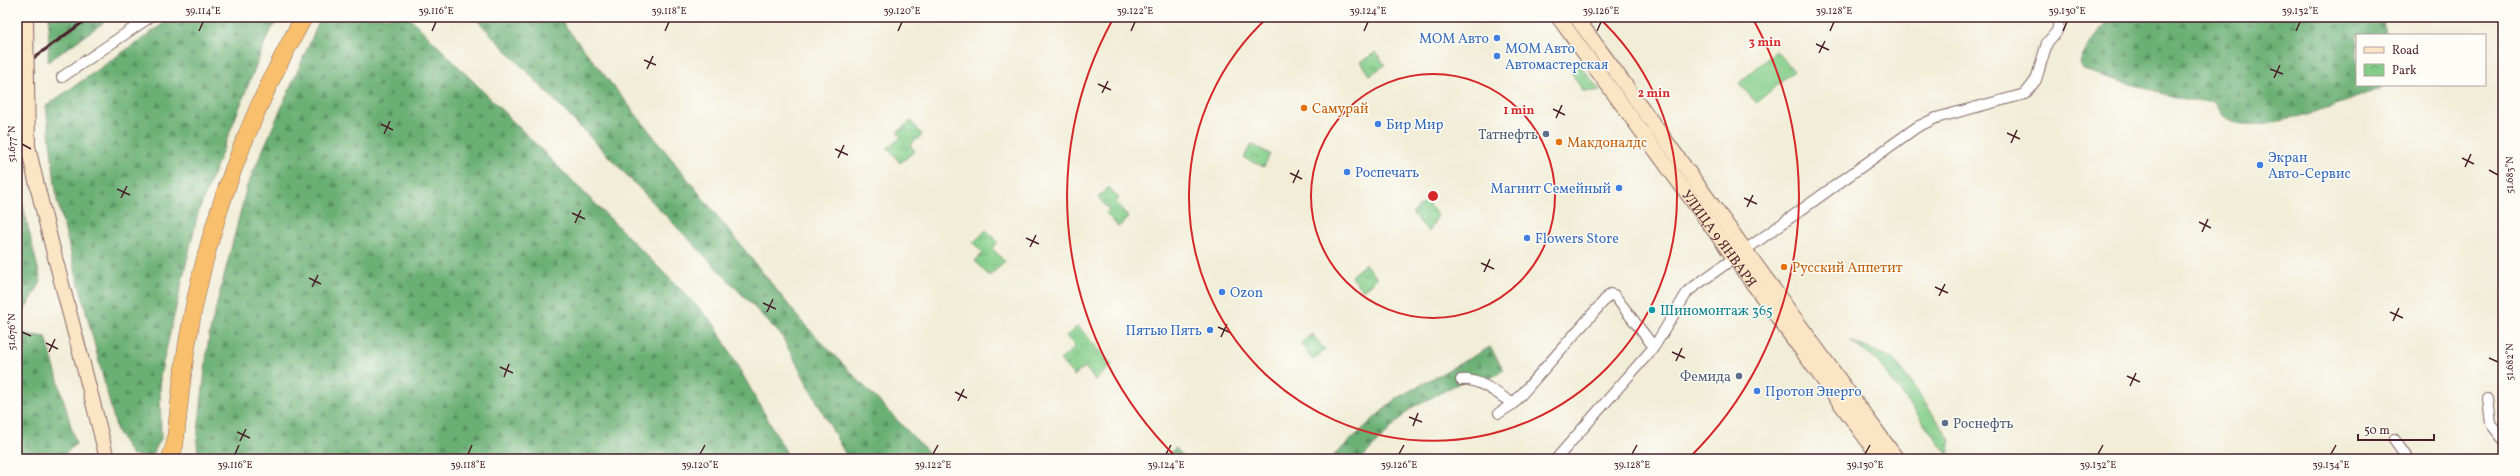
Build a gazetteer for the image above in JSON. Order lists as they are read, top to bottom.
{
  "streets": {
    "main road": ["УЛИЦА 9 ЯНВАРЯ"]
  },
  "places": [
    "МОМ Авто",
    "МОМ Авто Автомастерская",
    "Самурай",
    "Бир Мир",
    "Татнефть",
    "Макдоналдс",
    "Экран Авто-Сервис",
    "Роспечать",
    "Магнит Семейный",
    "Flowers Store",
    "Русский Аппетит",
    "Ozon",
    "Шиномонтаж 365",
    "Пятью Пять",
    "Фемида",
    "Протон Энерго",
    "Роснефть"
  ],
  "legend": ["Road", "Park"],
  "scale_bar": "50 m",
  "coordinates": [
    "39.114°E",
    "39.116°E",
    "39.118°E",
    "39.120°E",
    "39.122°E",
    "39.124°E",
    "39.126°E",
    "39.128°E",
    "39.130°E",
    "39.132°E",
    "51.677°N",
    "51.683°N",
    "51.676°N",
    "51.682°N",
    "39.134°E"
  ],
  "rings": ["3 min", "2 min", "1 min"]
}
